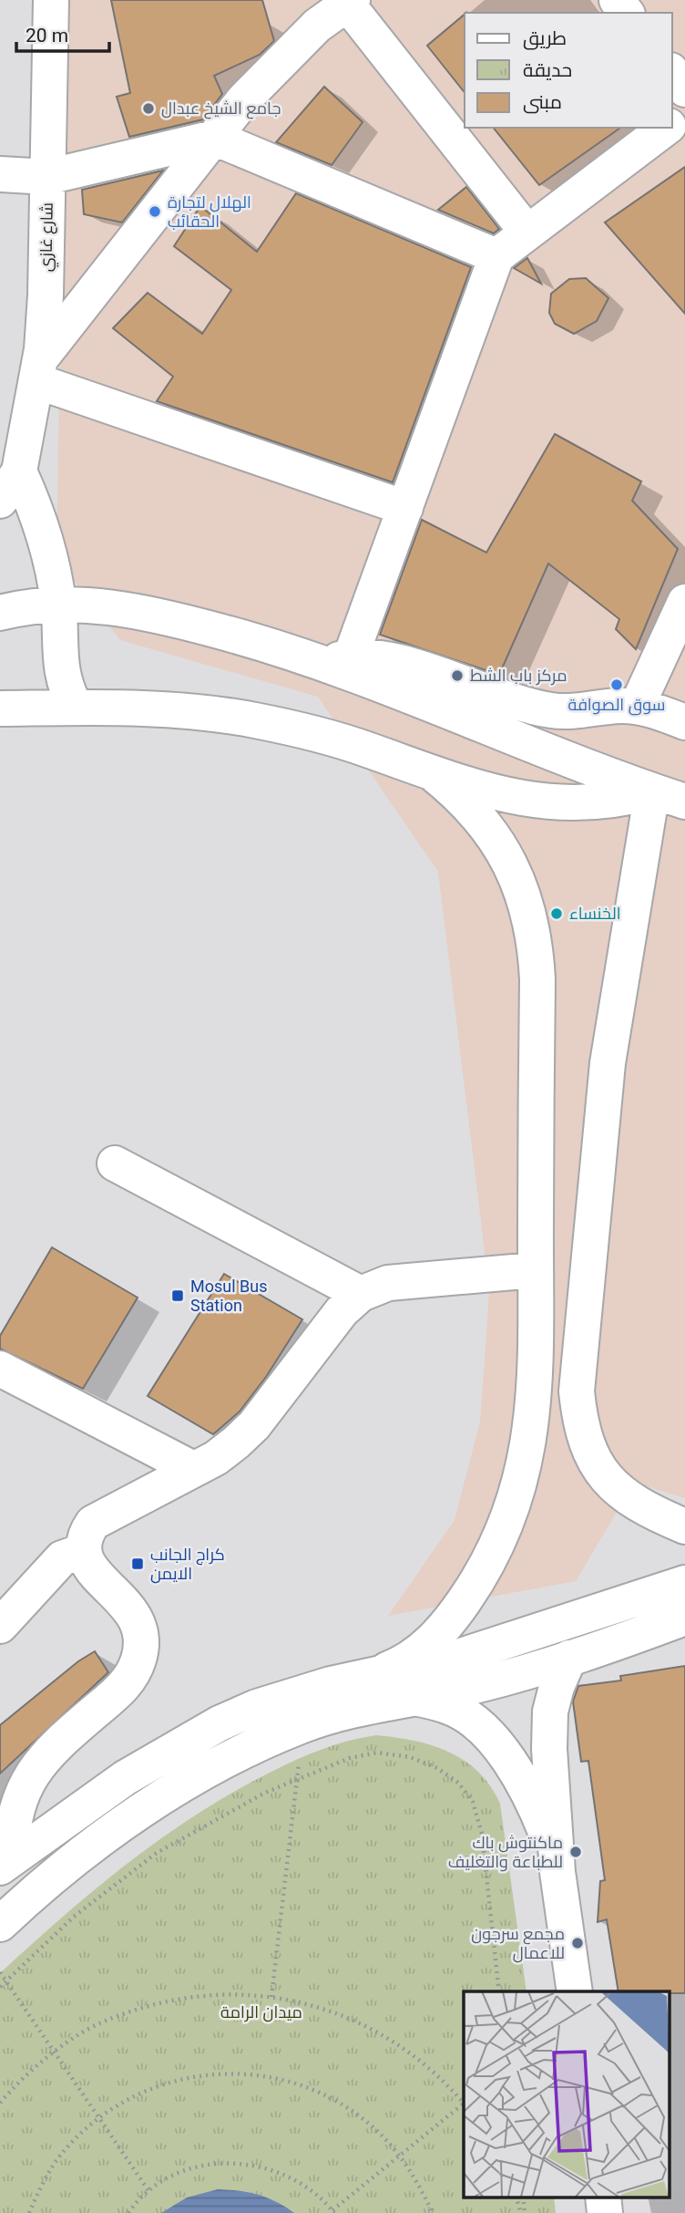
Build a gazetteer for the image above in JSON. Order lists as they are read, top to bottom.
{
  "streets": {
    "street": ["شارع غازي"]
  },
  "parks": ["ميدان الرامة"],
  "places": {
    "other": [
      "جامع الشيخ عبدال",
      "الهلال لتجارة الحقائب",
      "مركز باب الشط",
      "سوق الصوافة",
      "الخنساء",
      "ماكنتوش باك للطباعة والتغليف",
      "مجمع سرجون للاعمال"
    ],
    "transit": ["Mosul Bus Station", "كراج الجانب الايمن"]
  },
  "legend": ["طريق", "حديقة", "مبنى"],
  "scale_bar": "20 m"
}
